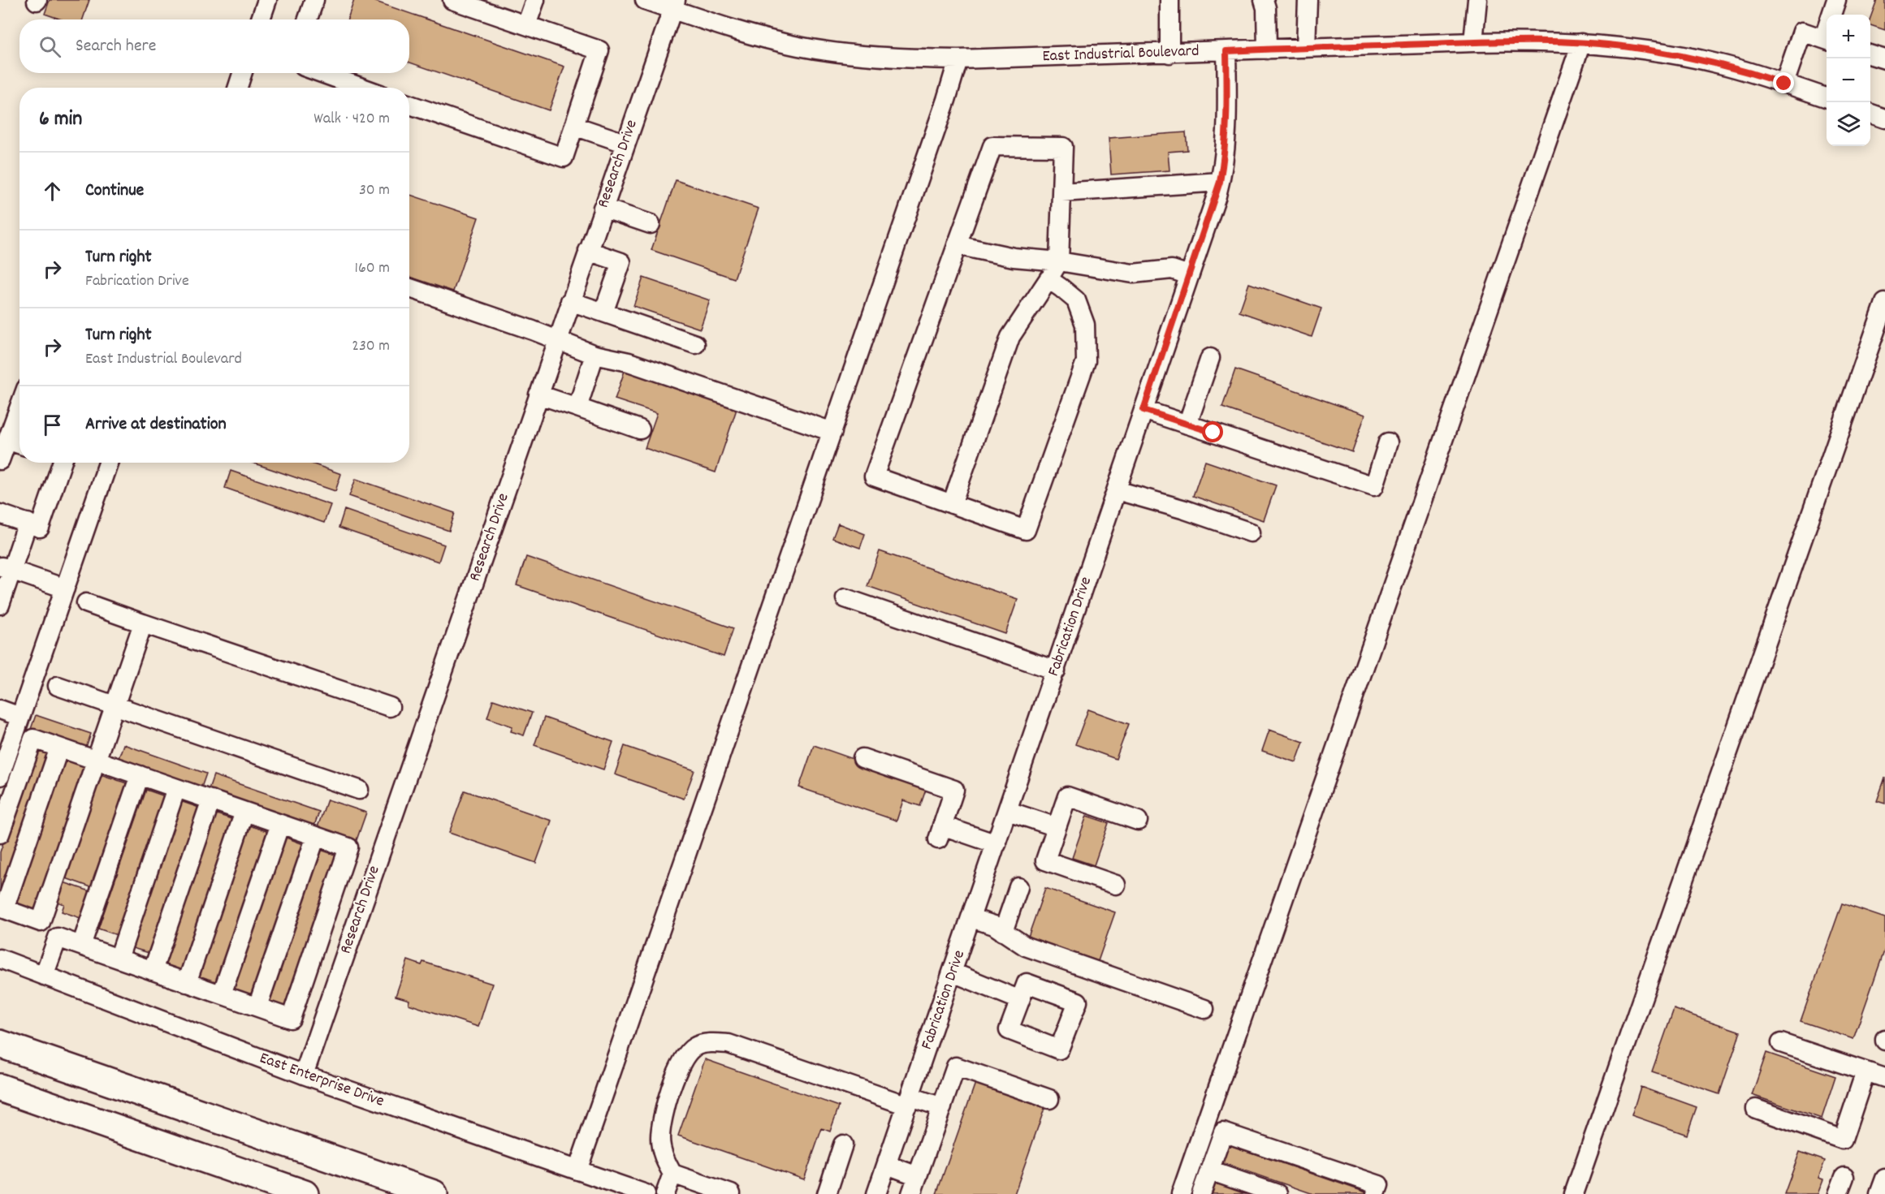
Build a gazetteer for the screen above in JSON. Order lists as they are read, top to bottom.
{
  "streets": {
    "street": [
      "East Industrial Boulevard",
      "Research Drive",
      "Fabrication Drive",
      "East Enterprise Drive"
    ]
  },
  "crossings": [
    ["East Industrial Boulevard", "Research Drive"],
    ["East Industrial Boulevard", "Fabrication Drive"],
    ["Research Drive", "East Enterprise Drive"]
  ],
  "page": {
    "map_buttons": ["+", "−"],
    "search": "Search here",
    "heading": ["6 min", "Walk · 420 m"],
    "list": [
      ["Continue", "30 m"],
      ["Turn right", "Fabrication Drive", "160 m"],
      ["Turn right", "East Industrial Boulevard", "230 m"],
      "Arrive at destination"
    ]
  }
}
